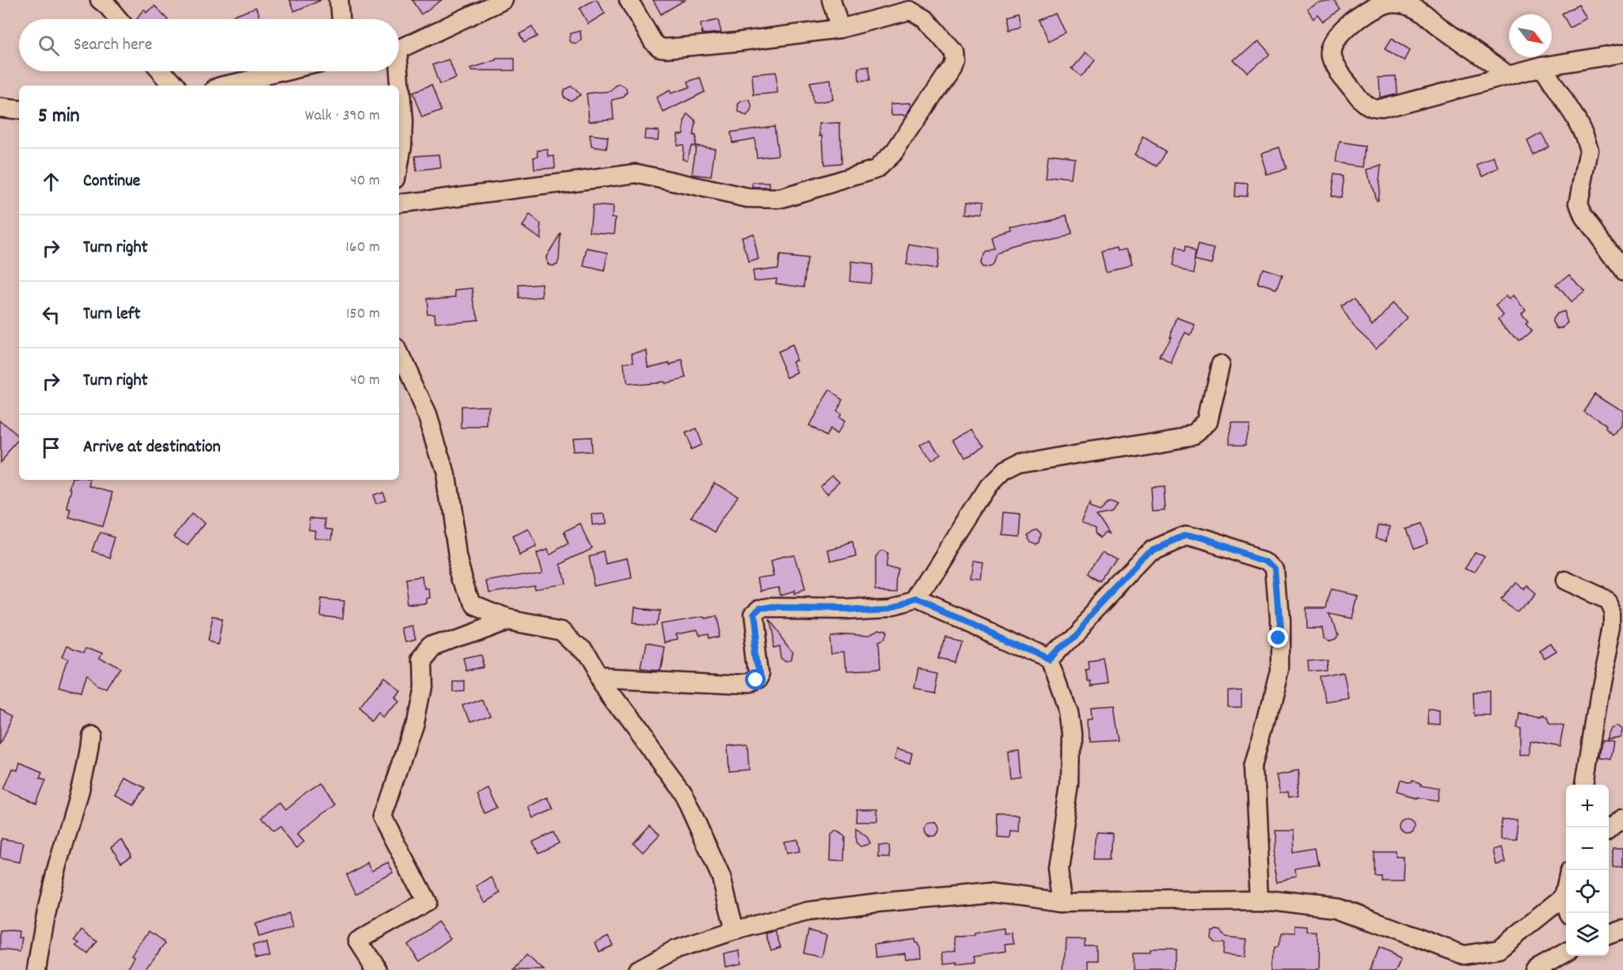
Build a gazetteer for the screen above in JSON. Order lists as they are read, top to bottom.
{
  "north": "bottom right",
  "page": {
    "search": "Search here",
    "heading": ["5 min", "Walk · 390 m"],
    "list": [
      ["Continue", "40 m"],
      ["Turn right", "160 m"],
      ["Turn left", "150 m"],
      ["Turn right", "40 m"],
      "Arrive at destination"
    ],
    "map_buttons": ["+", "−"]
  }
}
